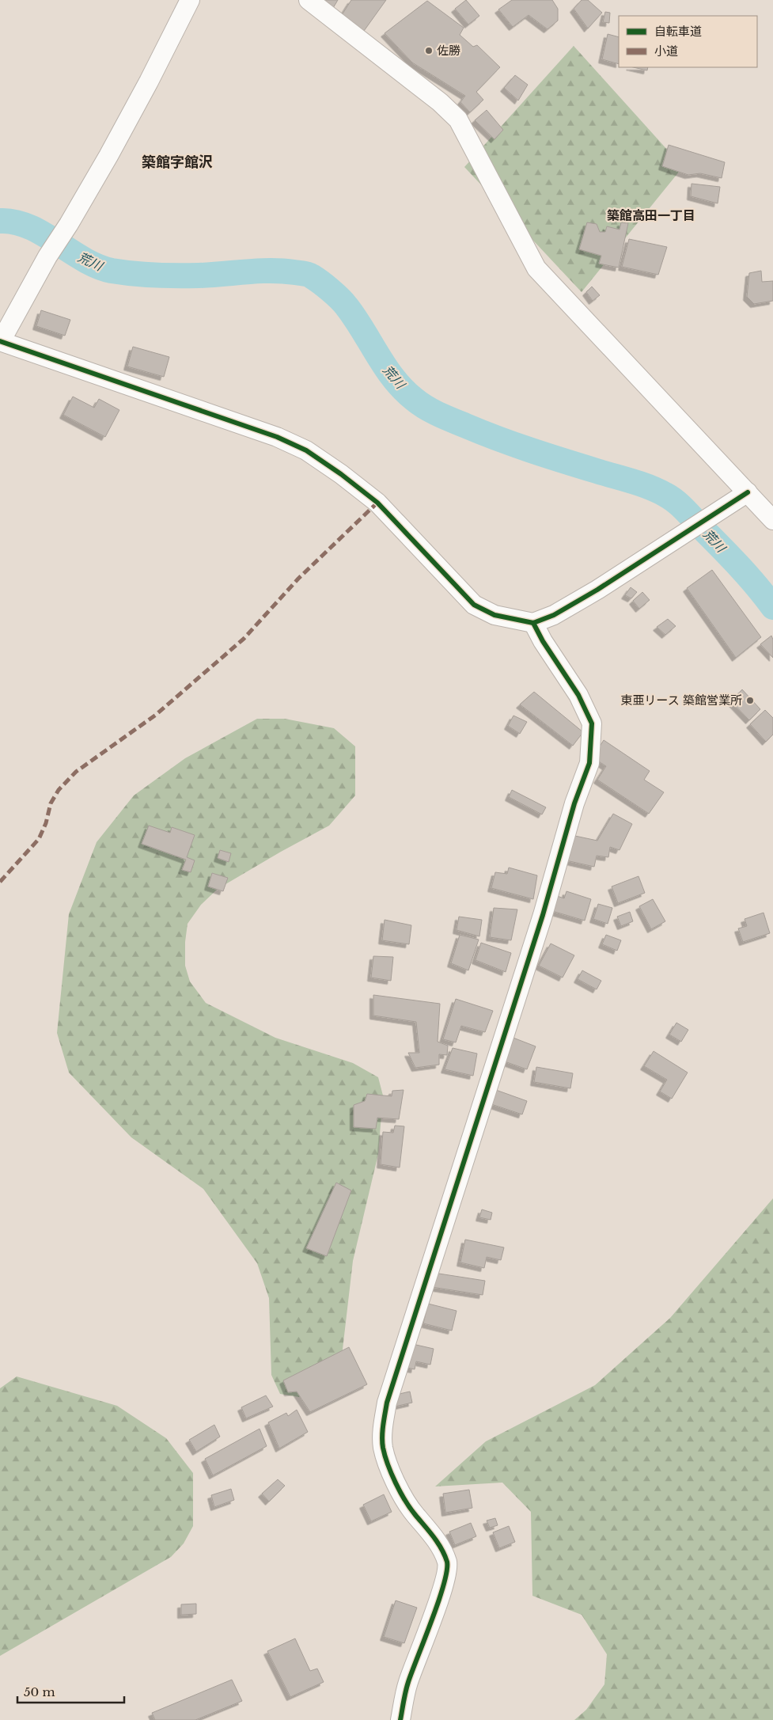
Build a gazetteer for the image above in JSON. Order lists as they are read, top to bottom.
{
  "districts": ["築館字館沢", "築館高田一丁目"],
  "water": ["荒川"],
  "places": ["佐勝", "東亜リース 築館営業所"],
  "legend": ["自転車道", "小道"],
  "scale_bar": "50 m"
}
